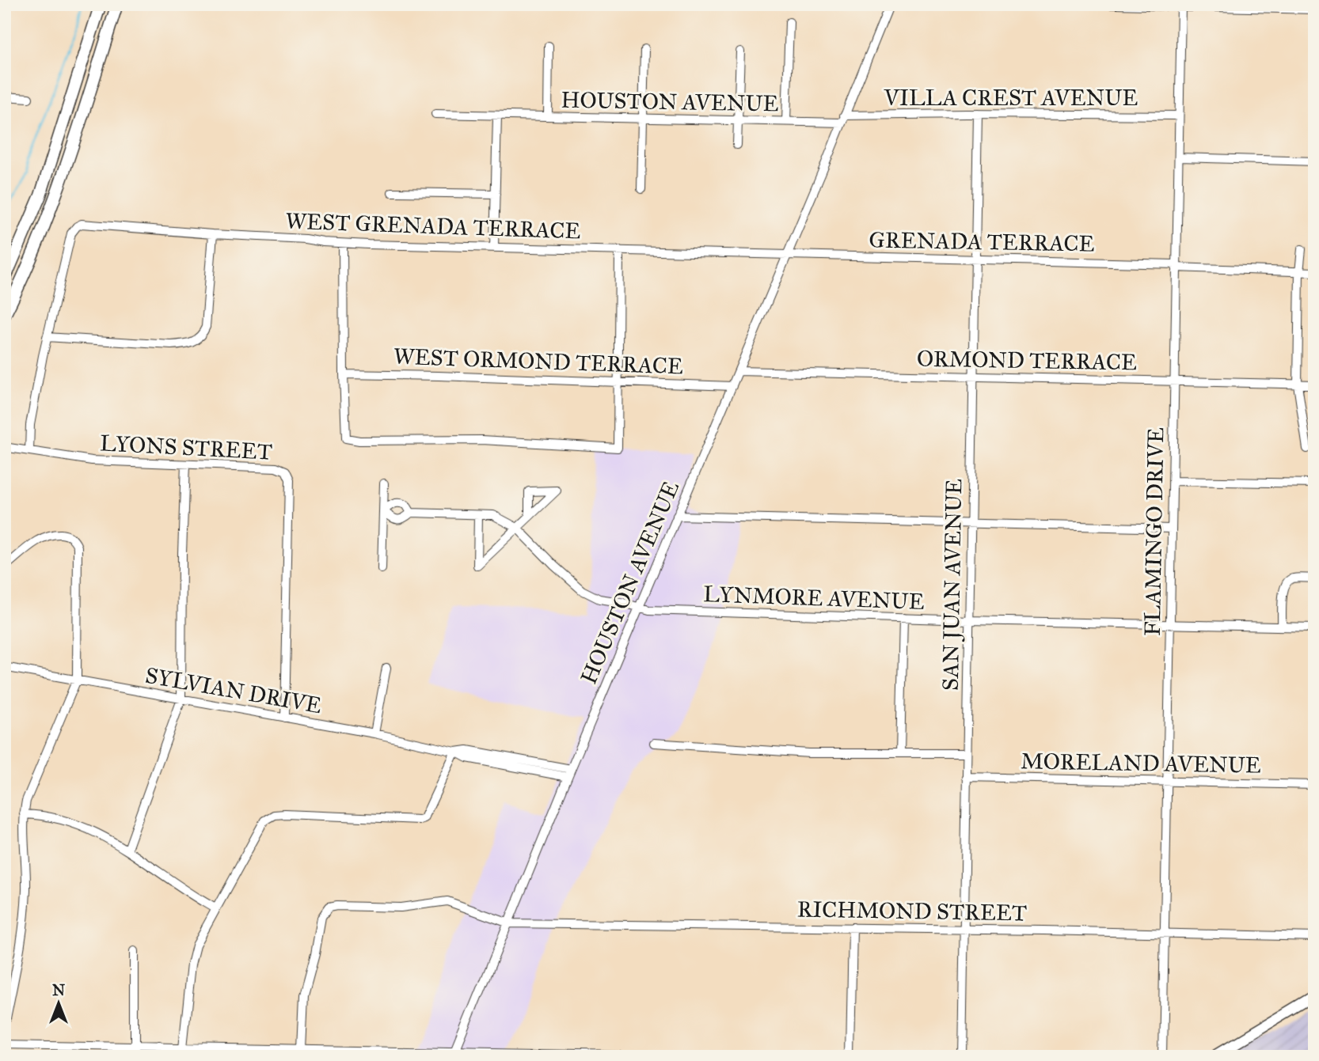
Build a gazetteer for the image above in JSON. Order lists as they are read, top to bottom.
{
  "streets": {
    "street": [
      "VILLA CREST AVENUE",
      "HOUSTON AVENUE",
      "WEST GRENADA TERRACE",
      "GRENADA TERRACE",
      "ORMOND TERRACE",
      "WEST ORMOND TERRACE",
      "LYONS STREET",
      "FLAMINGO DRIVE",
      "SAN JUAN AVENUE",
      "LYNMORE AVENUE",
      "SYLVIAN DRIVE",
      "MORELAND AVENUE",
      "RICHMOND STREET"
    ]
  },
  "crossings": [
    ["VILLA CREST AVENUE", "HOUSTON AVENUE"],
    ["VILLA CREST AVENUE", "FLAMINGO DRIVE"],
    ["VILLA CREST AVENUE", "SAN JUAN AVENUE"],
    ["HOUSTON AVENUE", "WEST GRENADA TERRACE"],
    ["HOUSTON AVENUE", "GRENADA TERRACE"],
    ["HOUSTON AVENUE", "ORMOND TERRACE"],
    ["HOUSTON AVENUE", "WEST ORMOND TERRACE"],
    ["HOUSTON AVENUE", "LYNMORE AVENUE"],
    ["HOUSTON AVENUE", "SYLVIAN DRIVE"],
    ["HOUSTON AVENUE", "RICHMOND STREET"],
    ["WEST GRENADA TERRACE", "GRENADA TERRACE"],
    ["GRENADA TERRACE", "FLAMINGO DRIVE"],
    ["GRENADA TERRACE", "SAN JUAN AVENUE"],
    ["ORMOND TERRACE", "FLAMINGO DRIVE"],
    ["ORMOND TERRACE", "SAN JUAN AVENUE"],
    ["LYONS STREET", "SYLVIAN DRIVE"],
    ["FLAMINGO DRIVE", "LYNMORE AVENUE"],
    ["FLAMINGO DRIVE", "MORELAND AVENUE"],
    ["FLAMINGO DRIVE", "RICHMOND STREET"],
    ["SAN JUAN AVENUE", "LYNMORE AVENUE"],
    ["SAN JUAN AVENUE", "MORELAND AVENUE"],
    ["SAN JUAN AVENUE", "RICHMOND STREET"]
  ],
  "north": "top"
}
